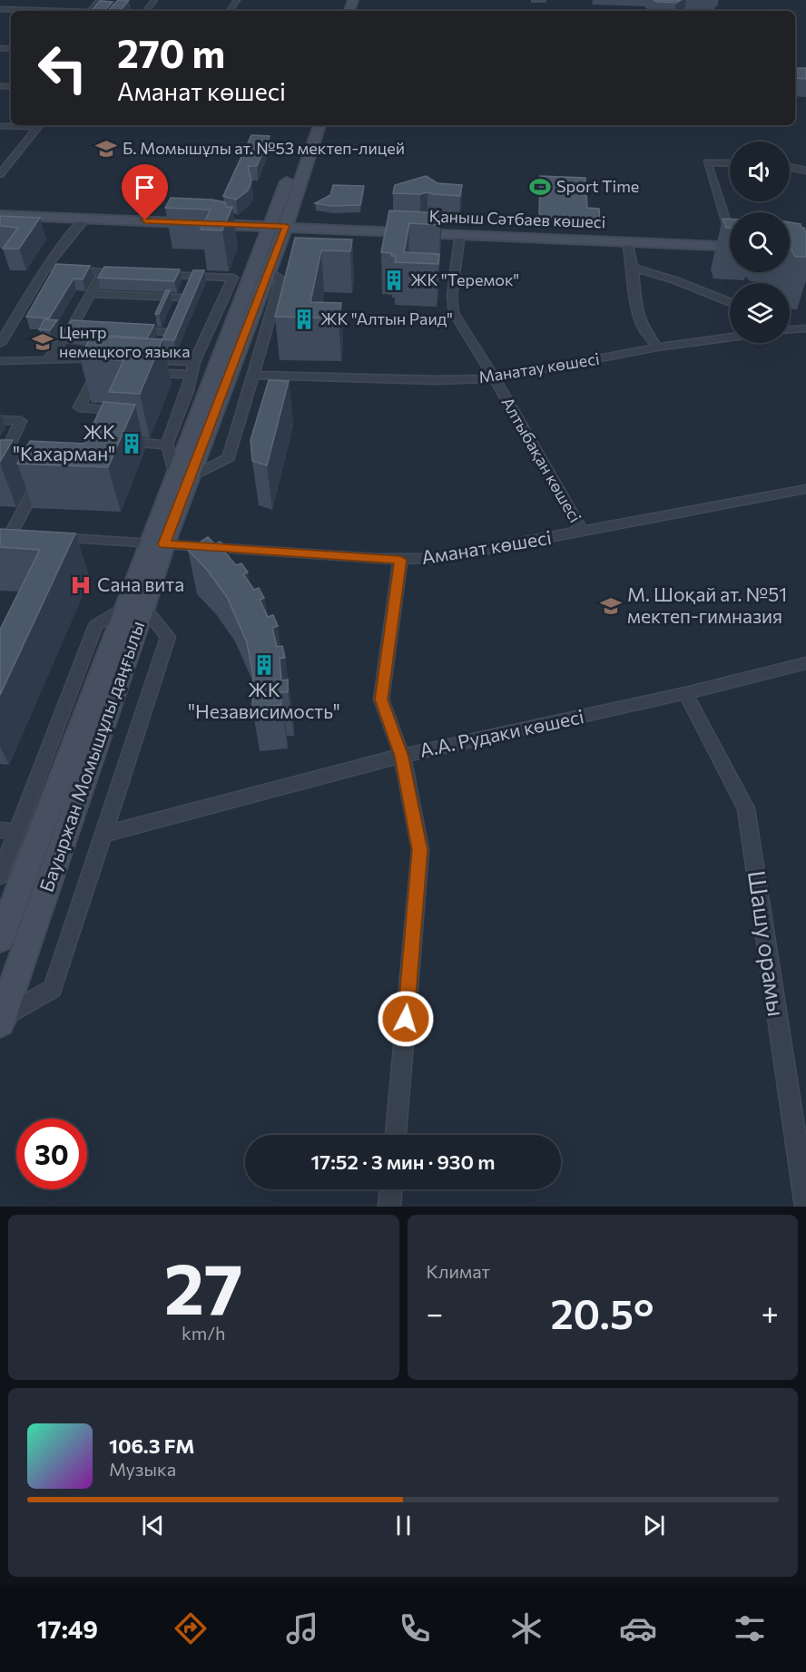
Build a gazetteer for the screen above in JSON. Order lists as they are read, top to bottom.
{
  "streets": {
    "main road": ["Қаныш Сәтбаев көшесі", "Бауыржан Момышұлы даңғылы"],
    "street": [
      "Манатау көшесі",
      "Алтыбақан көшесі",
      "Аманат көшесі",
      "А.А. Рудаки көшесі",
      "Шашу орамы"
    ]
  },
  "crossings": [
    ["Қаныш Сәтбаев көшесі", "Алтыбақан көшесі"],
    ["Қаныш Сәтбаев көшесі", "Бауыржан Момышұлы даңғылы"],
    ["Манатау көшесі", "Алтыбақан көшесі"],
    ["Алтыбақан көшесі", "Аманат көшесі"],
    ["Аманат көшесі", "Бауыржан Момышұлы даңғылы"],
    ["А.А. Рудаки көшесі", "Шашу орамы"]
  ],
  "places": {
    "school or university": ["Б. Момышұлы ат. №53 мектеп-лицей", "Центр немецкого языка", "М. Шоқай ат. №51 мектеп-гимназия"],
    "sports": ["Sport Time"],
    "building": [
      "ЖК \"Теремок\"",
      "ЖК \"Алтын Раид\"",
      "ЖК \"Кахарман\"",
      "ЖК \"Независимость\""
    ],
    "hospital": ["Сана вита"]
  },
  "page": {
    "turn": ["270 m", "Аманат көшесі"],
    "limit": "30",
    "trip": "17:52 · 3 мин · 930 m",
    "tile": [
      ["27", "km/h"],
      "Климат"
    ],
    "heat": ["−", "20.5°", "+"],
    "song": ["106.3 FM", "Музыка"],
    "tabs": "17:49"
  }
}
